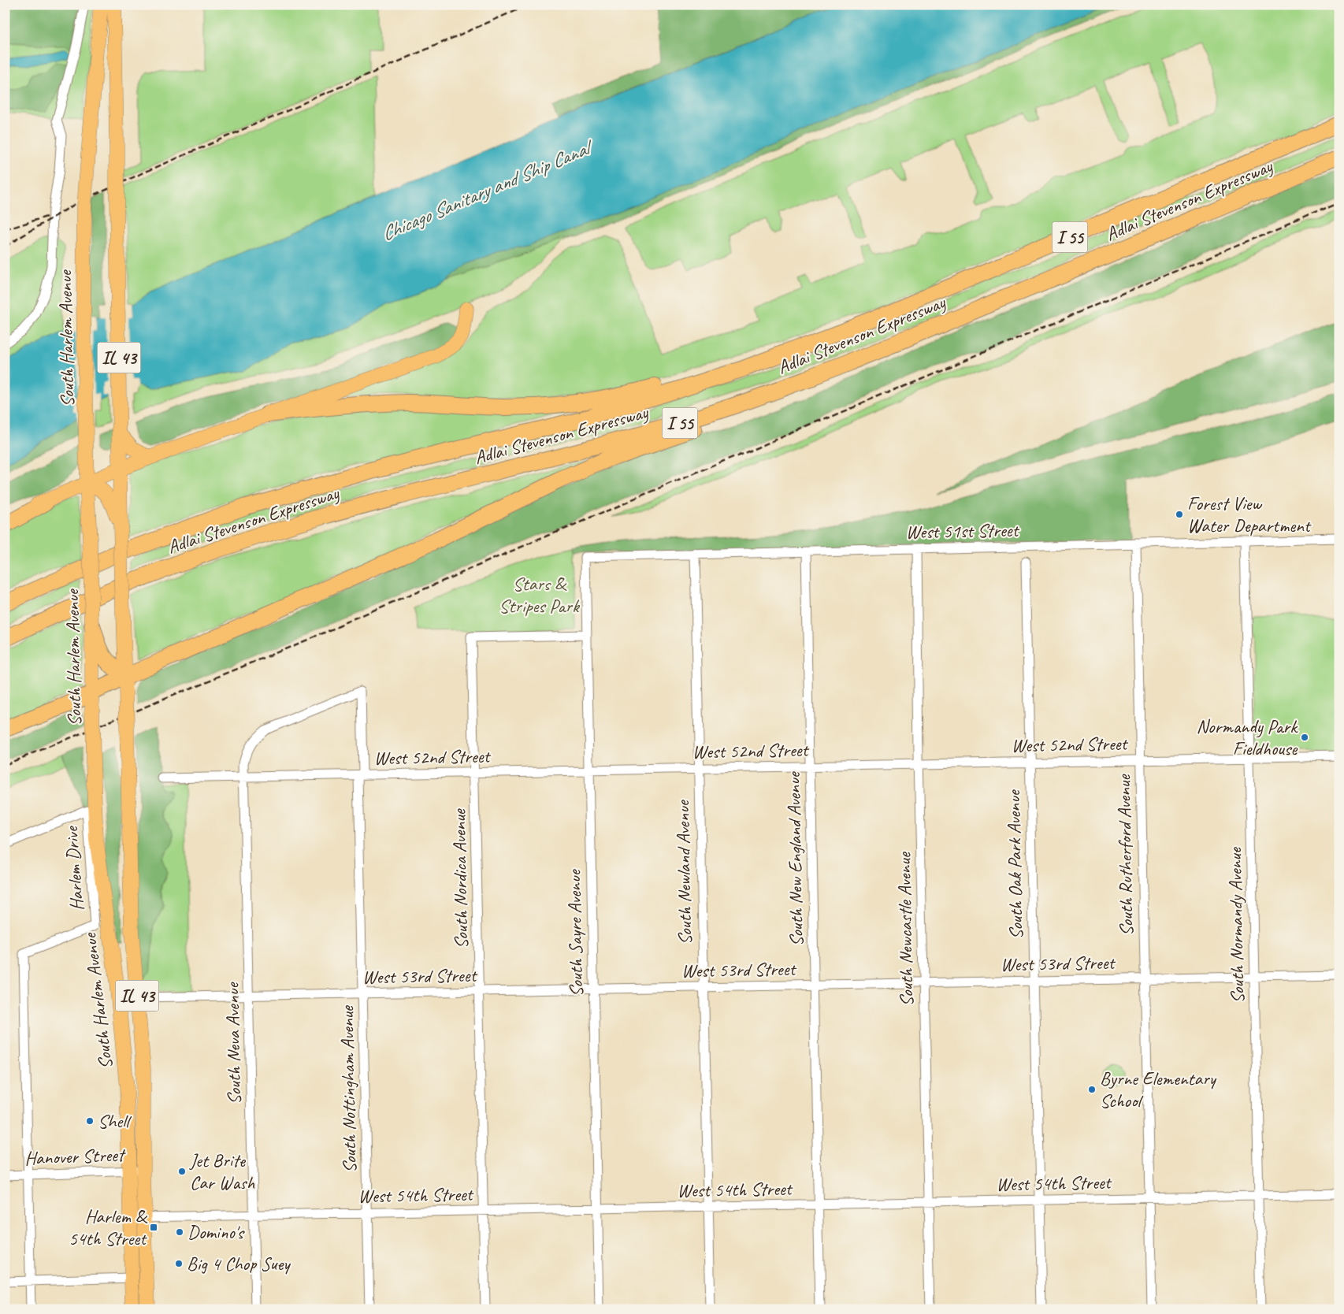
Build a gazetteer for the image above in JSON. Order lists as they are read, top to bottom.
{
  "streets": {
    "highway": ["Adlai Stevenson Expressway", "I 55"],
    "main road": ["South Harlem Avenue", "IL 43"],
    "street": [
      "West 51st Street",
      "West 52nd Street",
      "South Rutherford Avenue",
      "South New England Avenue",
      "South Oak Park Avenue",
      "Harlem Drive",
      "South Newland Avenue",
      "South Nordica Avenue",
      "South Normandy Avenue",
      "South Newcastle Avenue",
      "South Sayre Avenue",
      "West 53rd Street",
      "South Neva Avenue",
      "South Nottingham Avenue",
      "Hanover Street",
      "West 54th Street"
    ]
  },
  "crossings": [
    ["South Harlem Avenue", "West 53rd Street"],
    ["South Harlem Avenue", "Hanover Street"],
    ["South Harlem Avenue", "West 54th Street"],
    ["West 51st Street", "South Rutherford Avenue"],
    ["West 51st Street", "South New England Avenue"],
    ["West 51st Street", "South Newland Avenue"],
    ["West 51st Street", "South Normandy Avenue"],
    ["West 51st Street", "South Newcastle Avenue"],
    ["West 51st Street", "South Sayre Avenue"],
    ["West 52nd Street", "South Rutherford Avenue"],
    ["West 52nd Street", "South New England Avenue"],
    ["West 52nd Street", "South Oak Park Avenue"],
    ["West 52nd Street", "South Newland Avenue"],
    ["West 52nd Street", "South Nordica Avenue"],
    ["West 52nd Street", "South Normandy Avenue"],
    ["West 52nd Street", "South Newcastle Avenue"],
    ["West 52nd Street", "South Sayre Avenue"],
    ["West 52nd Street", "South Neva Avenue"],
    ["West 52nd Street", "South Nottingham Avenue"],
    ["South Rutherford Avenue", "West 53rd Street"],
    ["South Rutherford Avenue", "West 54th Street"],
    ["South New England Avenue", "West 53rd Street"],
    ["South New England Avenue", "West 54th Street"],
    ["South Oak Park Avenue", "West 53rd Street"],
    ["South Oak Park Avenue", "West 54th Street"],
    ["Harlem Drive", "Hanover Street"],
    ["South Newland Avenue", "West 53rd Street"],
    ["South Newland Avenue", "West 54th Street"],
    ["South Nordica Avenue", "South Sayre Avenue"],
    ["South Nordica Avenue", "West 53rd Street"],
    ["South Nordica Avenue", "West 54th Street"],
    ["South Normandy Avenue", "West 53rd Street"],
    ["South Normandy Avenue", "West 54th Street"],
    ["South Newcastle Avenue", "West 53rd Street"],
    ["South Newcastle Avenue", "West 54th Street"],
    ["South Sayre Avenue", "West 53rd Street"],
    ["South Sayre Avenue", "West 54th Street"],
    ["West 53rd Street", "South Neva Avenue"],
    ["West 53rd Street", "South Nottingham Avenue"],
    ["South Neva Avenue", "South Nottingham Avenue"],
    ["South Neva Avenue", "West 54th Street"],
    ["South Nottingham Avenue", "West 54th Street"]
  ],
  "water": ["Chicago Sanitary and Ship Canal"],
  "parks": ["Stars & Stripes Park"],
  "places": {
    "other": [
      "Forest View Water Department",
      "Normandy Park Fieldhouse",
      "Byrne Elementary School",
      "Shell",
      "Jet Brite Car Wash",
      "Domino's",
      "Big 4 Chop Suey"
    ],
    "transit": ["Harlem & 54th Street"]
  }
}
